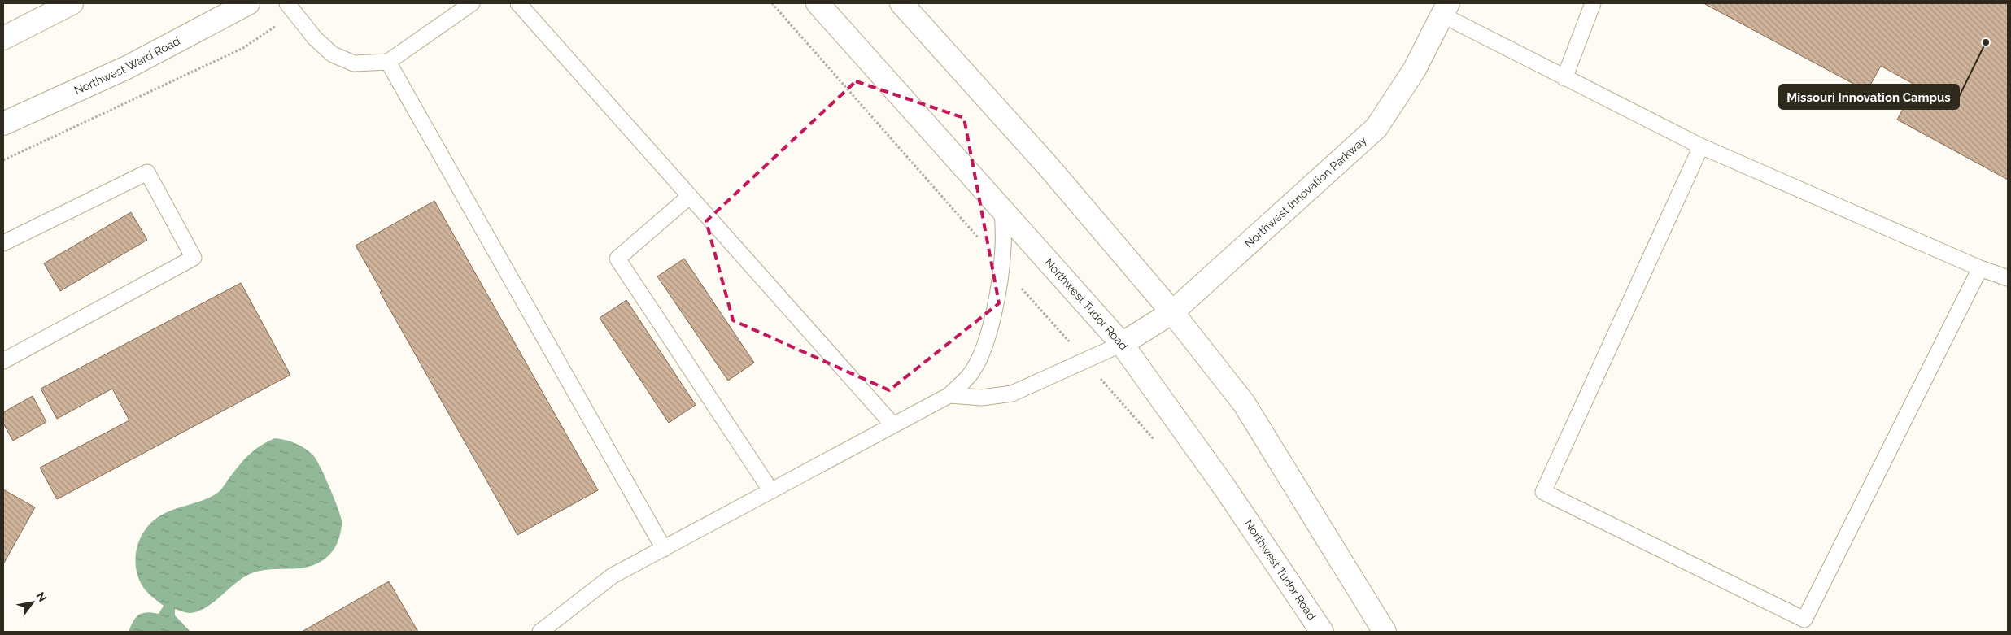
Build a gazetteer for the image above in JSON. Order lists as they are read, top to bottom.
{
  "streets": {
    "street": ["Northwest Ward Road", "Northwest Innovation Parkway", "Northwest Tudor Road"]
  },
  "crossings": [
    ["Northwest Innovation Parkway", "Northwest Tudor Road"]
  ],
  "places": ["Missouri Innovation Campus"],
  "north": "top right"
}
